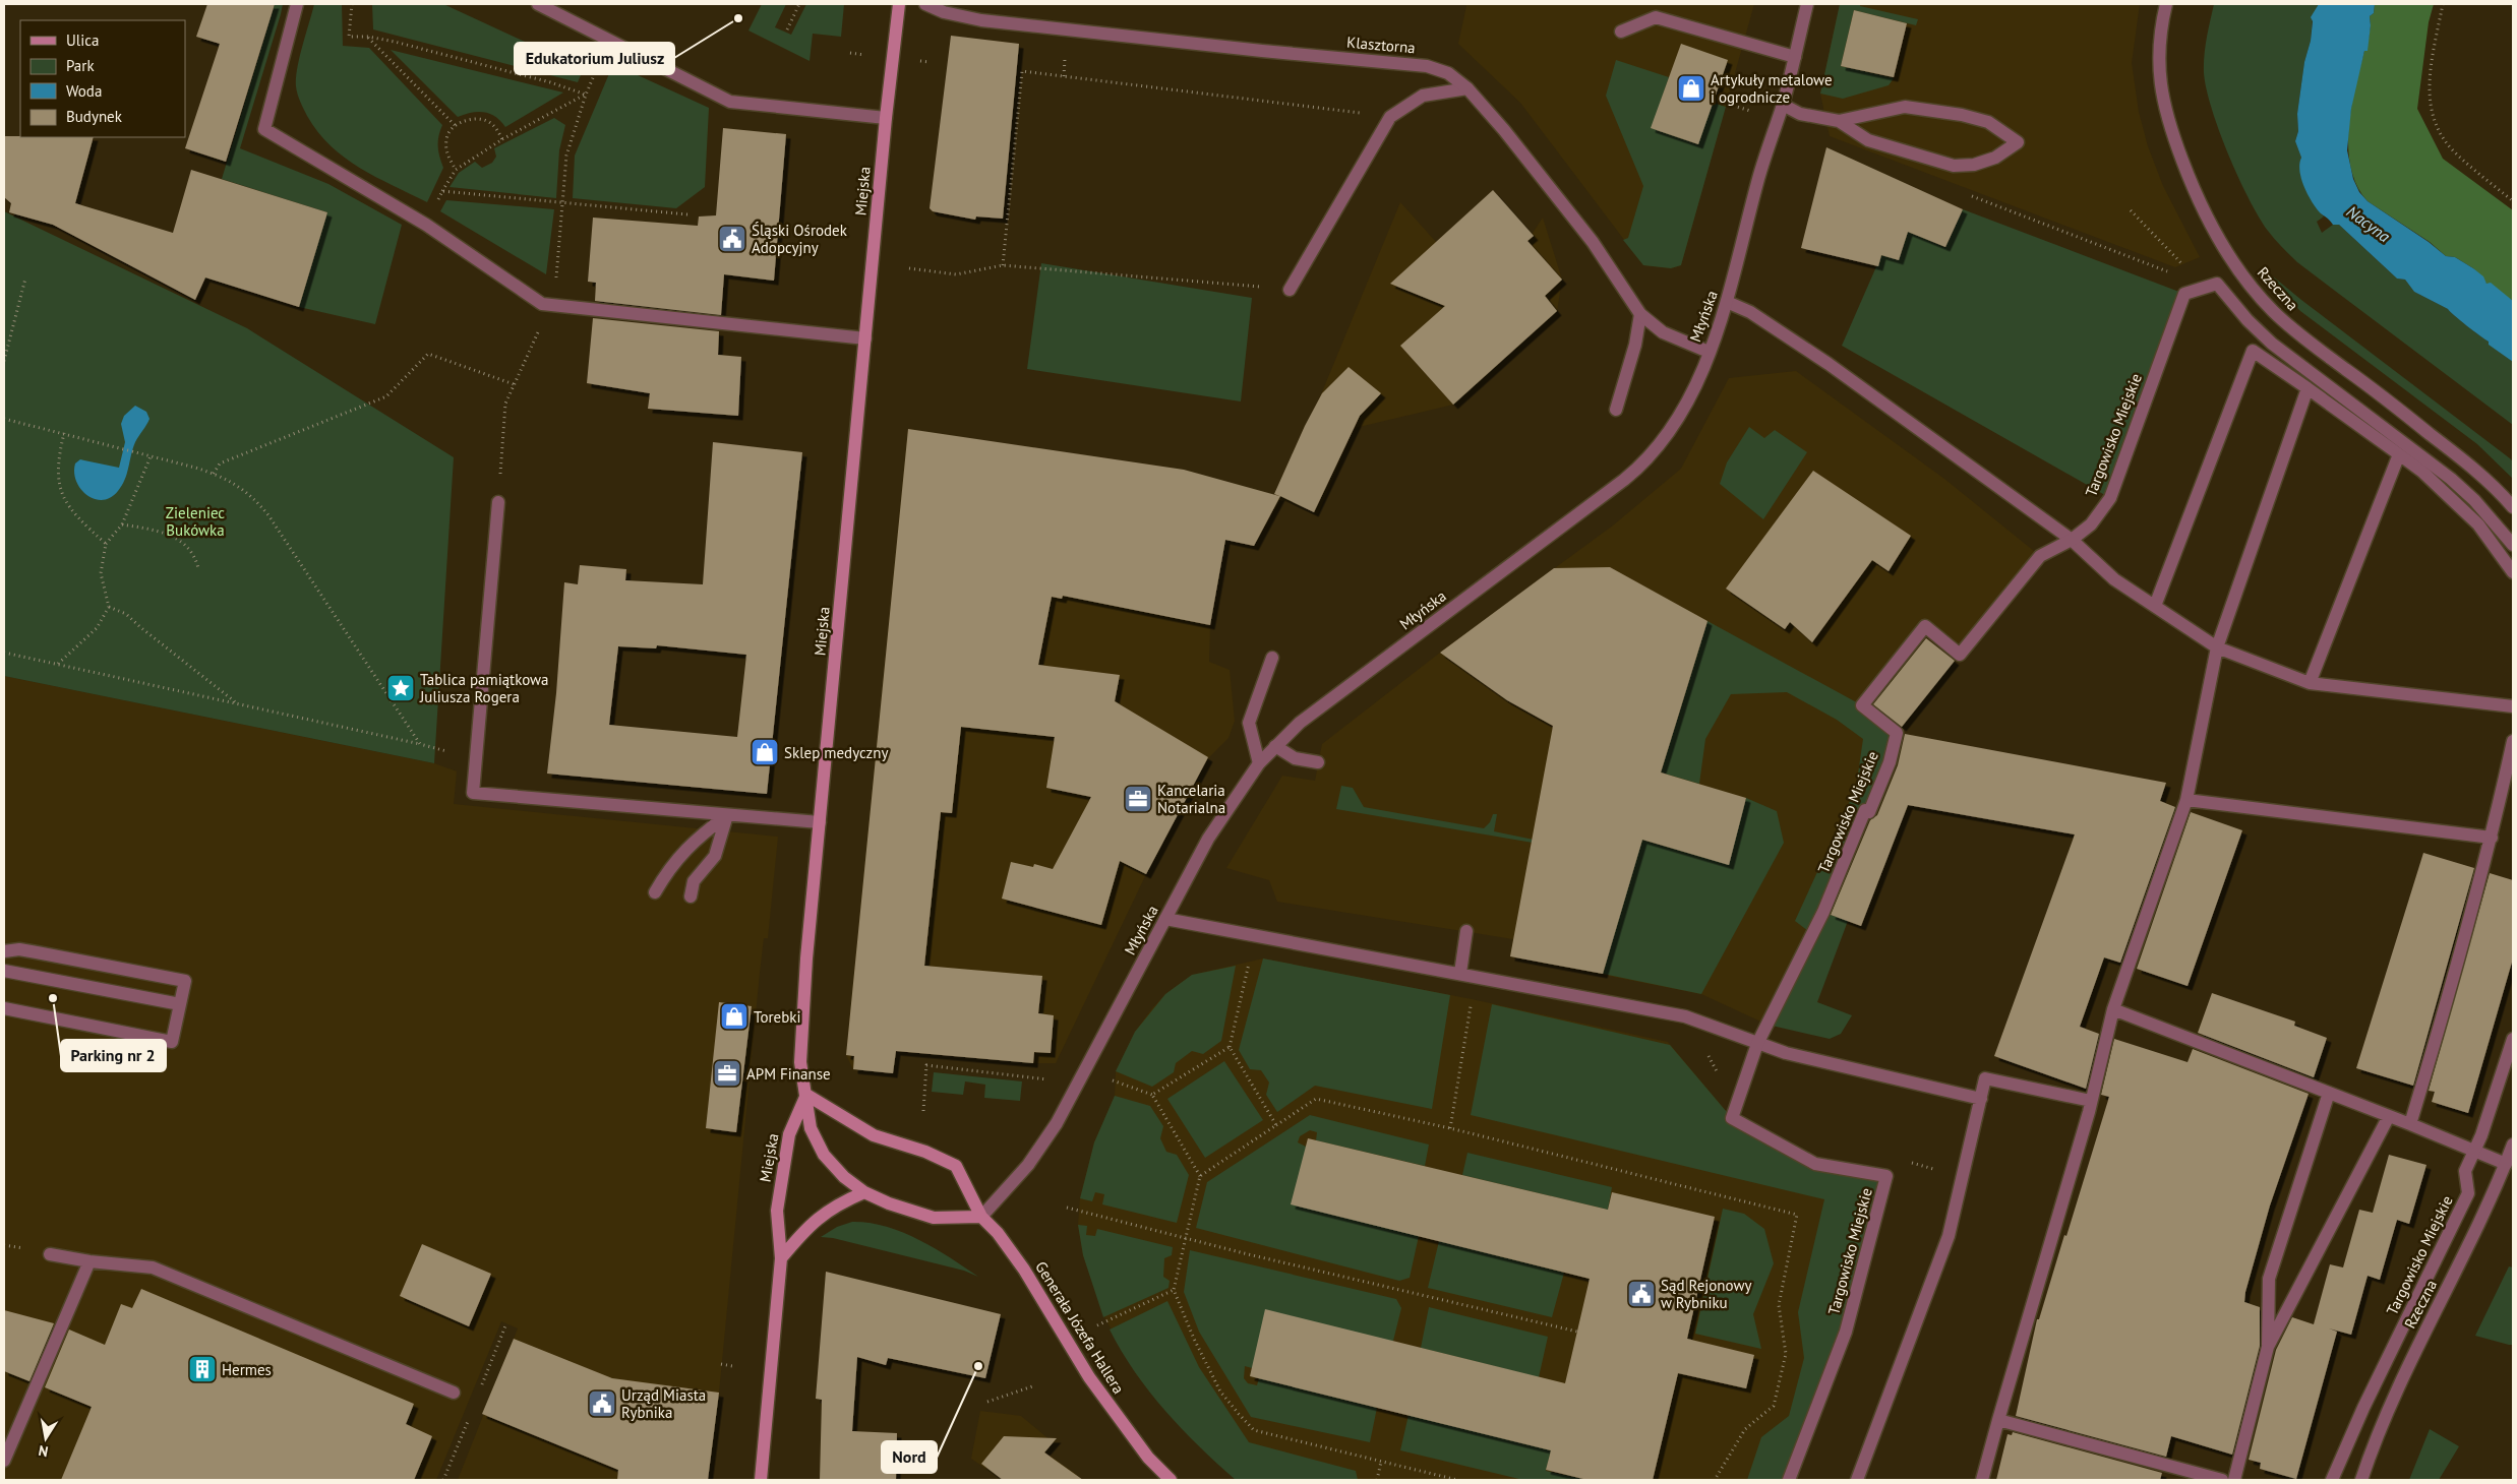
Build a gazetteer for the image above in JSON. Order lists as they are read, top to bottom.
{
  "streets": {
    "street": [
      "Klasztorna",
      "Miejska",
      "Rzeczna",
      "Młyńska",
      "Targowisko Miejskie",
      "Generała Józefa Hallera"
    ]
  },
  "crossings": [
    ["Klasztorna", "Młyńska"],
    ["Miejska", "Generała Józefa Hallera"],
    ["Młyńska", "Generała Józefa Hallera"]
  ],
  "water": ["Nacyna"],
  "parks": ["Zieleniec Bukówka"],
  "places": {
    "other": ["Edukatorium Juliusz", "Parking nr 2", "Nord"],
    "shop": ["Artykuły metalowe i ogrodnicze", "Sklep medyczny", "Torebki"],
    "public building": ["Śląski Ośrodek Adopcyjny", "Sąd Rejonowy w Rybniku", "Urząd Miasta Rybnika"],
    "place": ["Tablica pamiątkowa Juliusza Rogera"],
    "office": ["Kancelaria Notarialna", "APM Finanse"],
    "building": ["Hermes"]
  },
  "legend": [
    "Ulica",
    "Park",
    "Woda",
    "Budynek"
  ],
  "north": "bottom"
}
